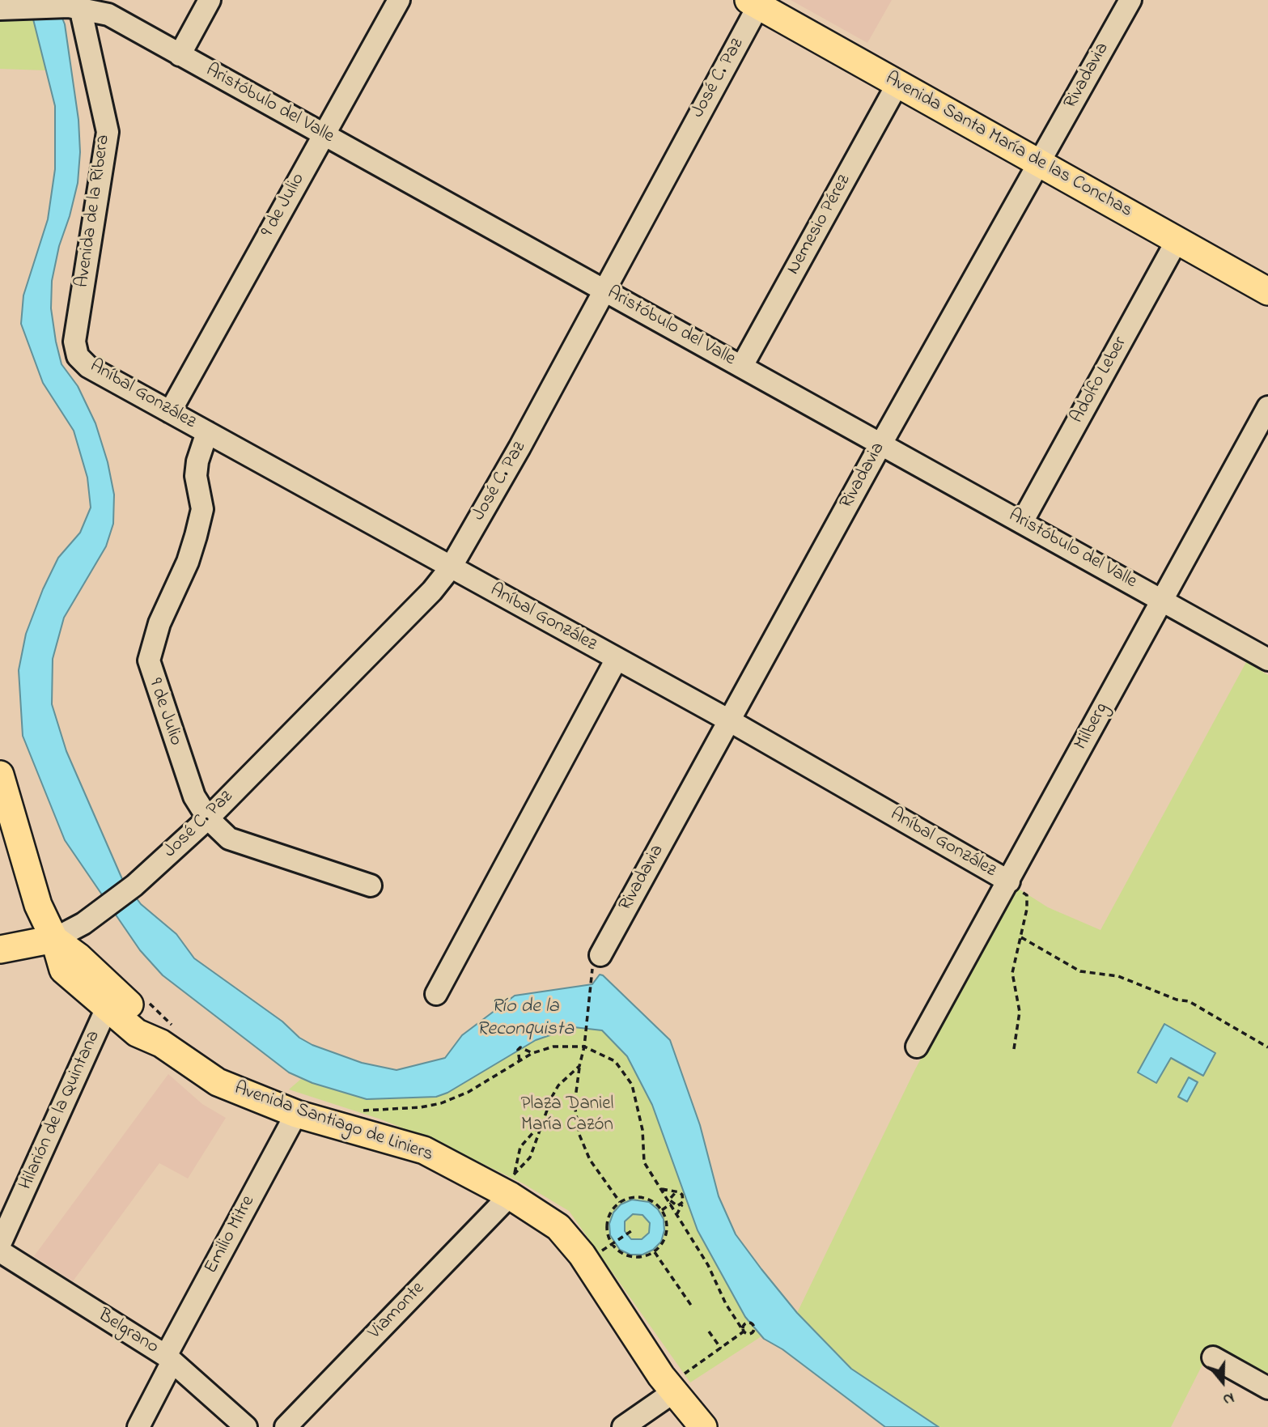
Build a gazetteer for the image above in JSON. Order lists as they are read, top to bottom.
{
  "streets": {
    "main road": ["Avenida Santa María de las Conchas", "Avenida Santiago de Liniers"],
    "street": [
      "Rivadavia",
      "José C. Paz",
      "Aristóbulo del Valle",
      "9 de Julio",
      "Avenida de la Ribera",
      "Nemesio Pérez",
      "Adolfo Leber",
      "Aníbal González",
      "Milberg",
      "Hilarión de la Quintana",
      "Emilio Mitre",
      "Viamonte",
      "Belgrano"
    ]
  },
  "crossings": [
    ["Rivadavia", "Aristóbulo del Valle"],
    ["Rivadavia", "Avenida Santa María de las Conchas"],
    ["Rivadavia", "Aníbal González"],
    ["José C. Paz", "Aristóbulo del Valle"],
    ["José C. Paz", "Avenida Santa María de las Conchas"],
    ["José C. Paz", "9 de Julio"],
    ["José C. Paz", "Aníbal González"],
    ["José C. Paz", "Avenida Santiago de Liniers"],
    ["Aristóbulo del Valle", "9 de Julio"],
    ["Aristóbulo del Valle", "Avenida de la Ribera"],
    ["Aristóbulo del Valle", "Nemesio Pérez"],
    ["Aristóbulo del Valle", "Adolfo Leber"],
    ["Aristóbulo del Valle", "Milberg"],
    ["Avenida Santa María de las Conchas", "Nemesio Pérez"],
    ["Avenida Santa María de las Conchas", "Adolfo Leber"],
    ["9 de Julio", "Aníbal González"],
    ["Avenida de la Ribera", "Aníbal González"],
    ["Aníbal González", "Milberg"],
    ["Hilarión de la Quintana", "Avenida Santiago de Liniers"],
    ["Avenida Santiago de Liniers", "Emilio Mitre"],
    ["Avenida Santiago de Liniers", "Viamonte"],
    ["Emilio Mitre", "Belgrano"]
  ],
  "water": ["Río de la Reconquista"],
  "parks": ["Plaza Daniel María Cazón"],
  "north": "bottom"
}
